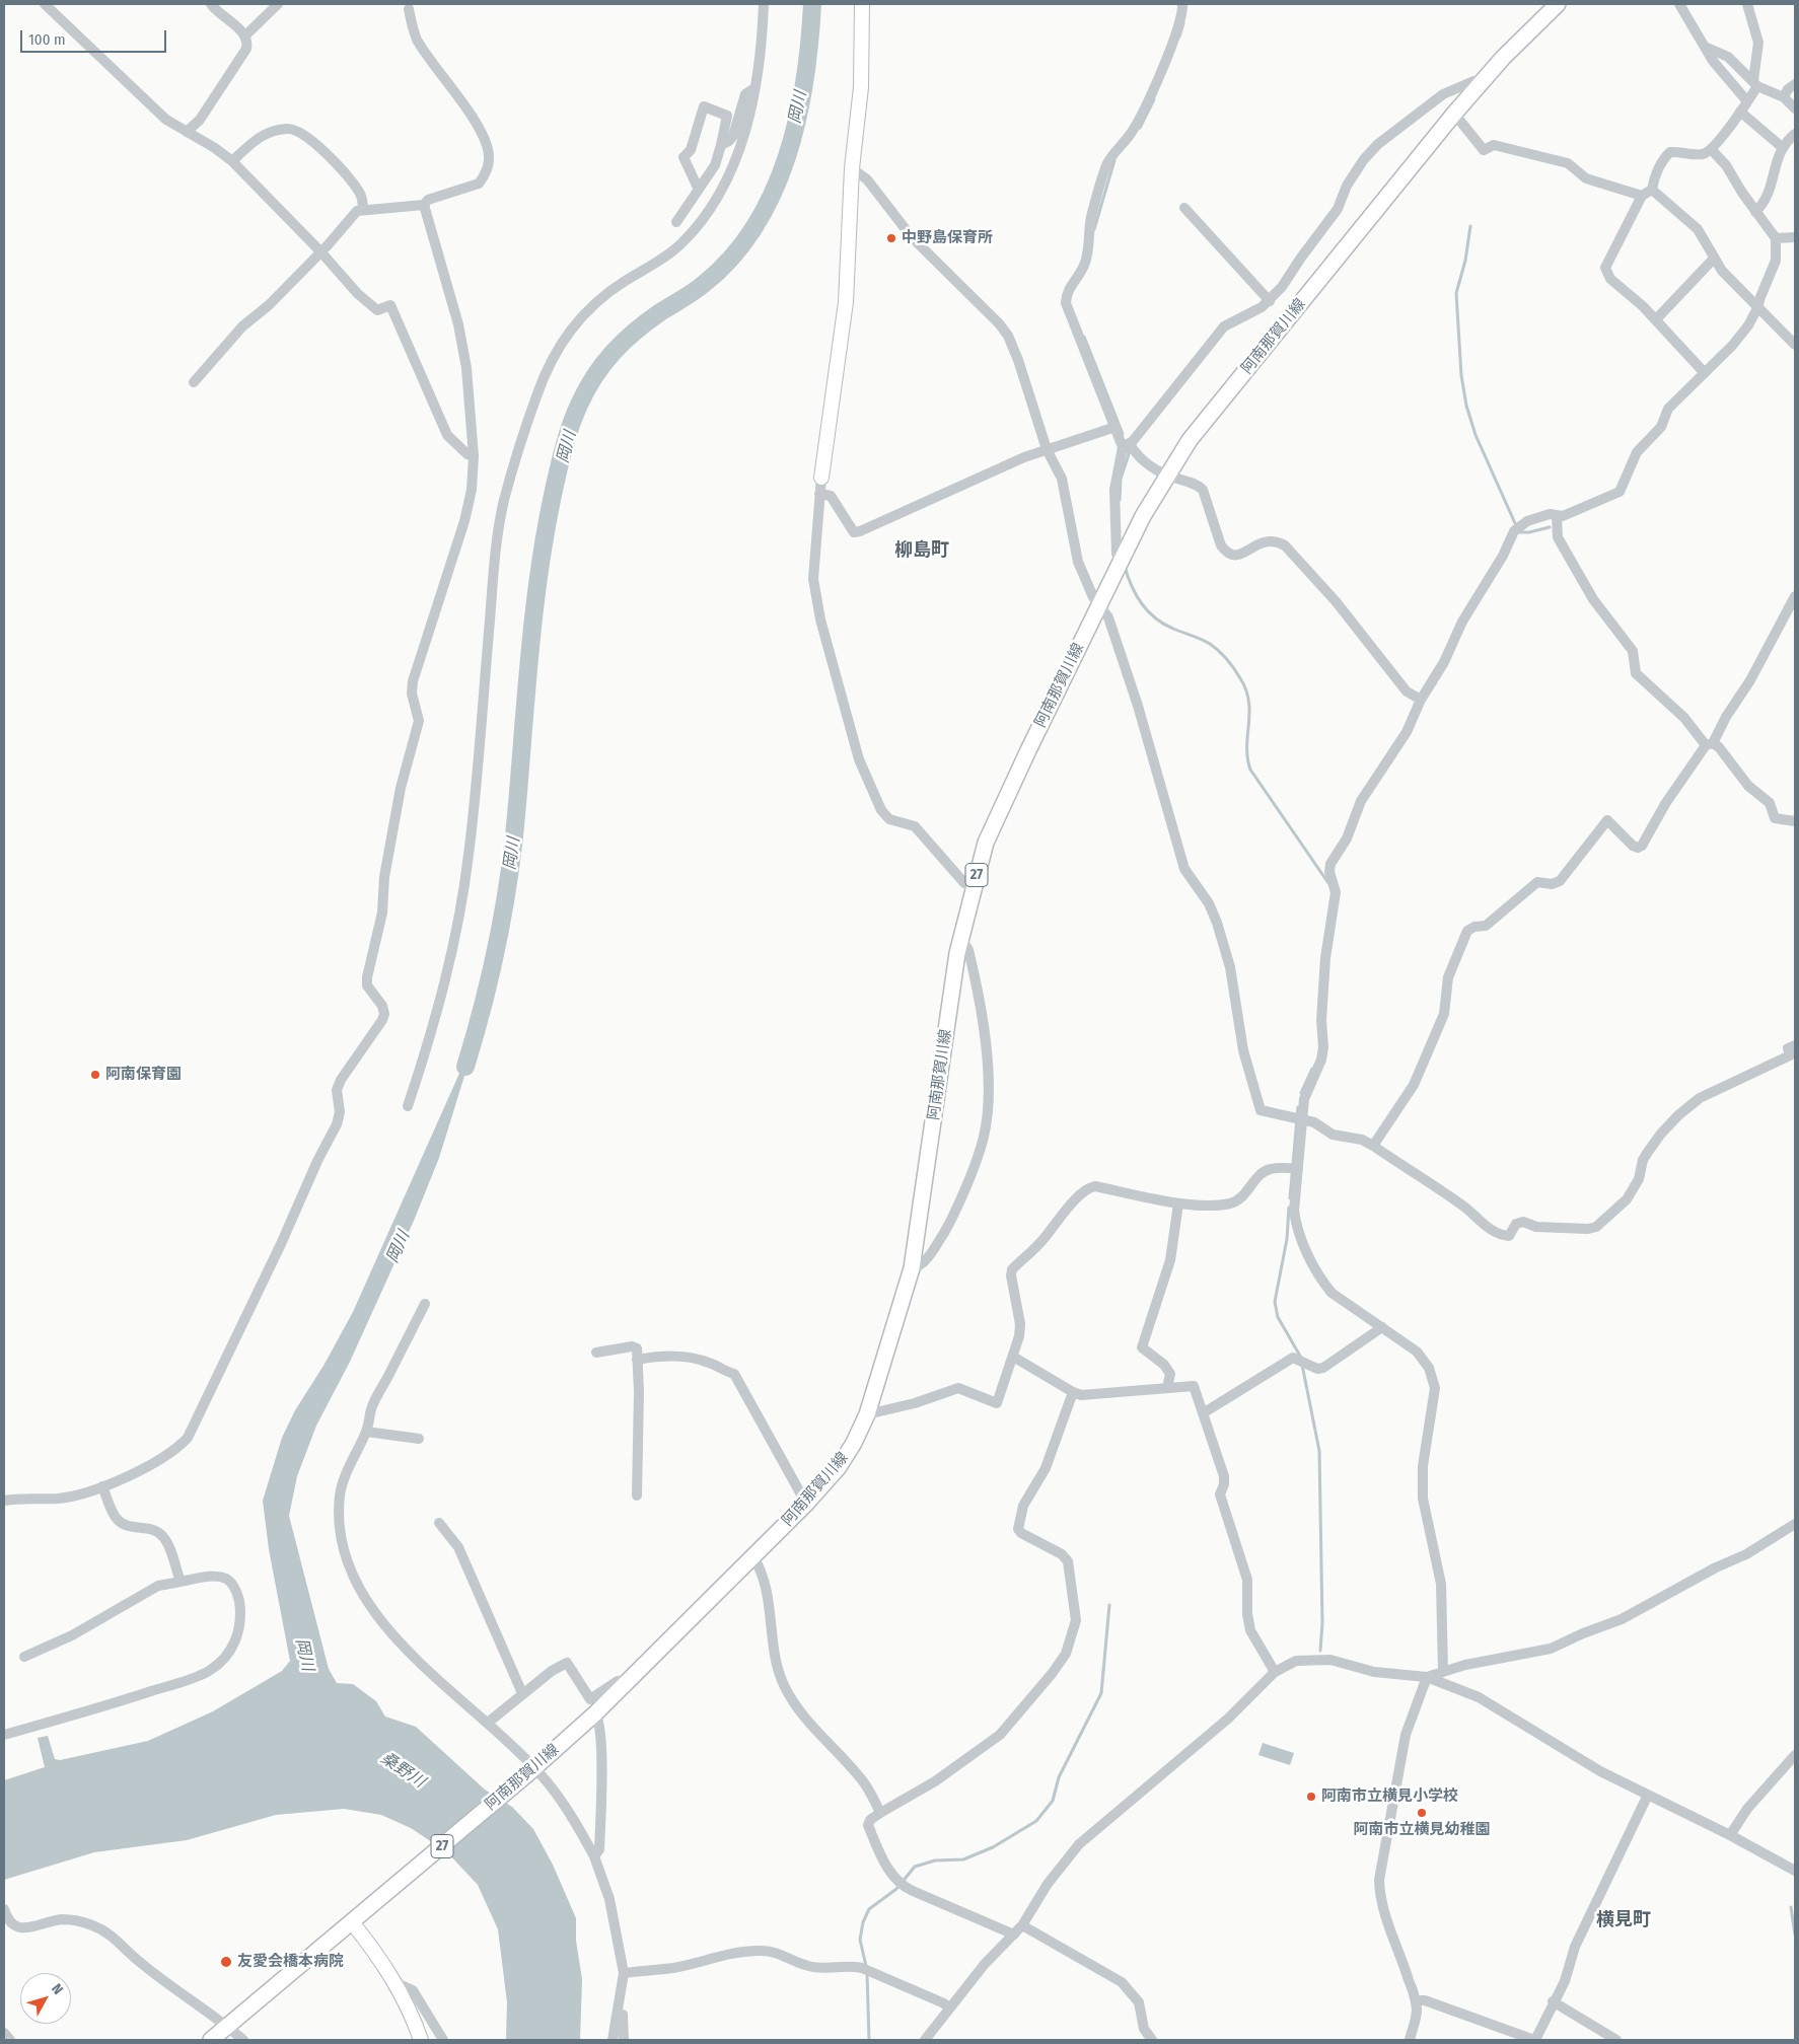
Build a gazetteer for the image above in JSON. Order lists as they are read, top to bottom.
{
  "streets": {
    "main road": ["阿南那賀川線", "27"]
  },
  "districts": ["柳島町", "横見町"],
  "water": ["岡川", "桑野川"],
  "places": [
    "中野島保育所",
    "阿南保育園",
    "阿南市立横見小学校",
    "阿南市立横見幼稚園",
    "友愛会橋本病院"
  ],
  "scale_bar": "100 m",
  "north": "top right"
}
